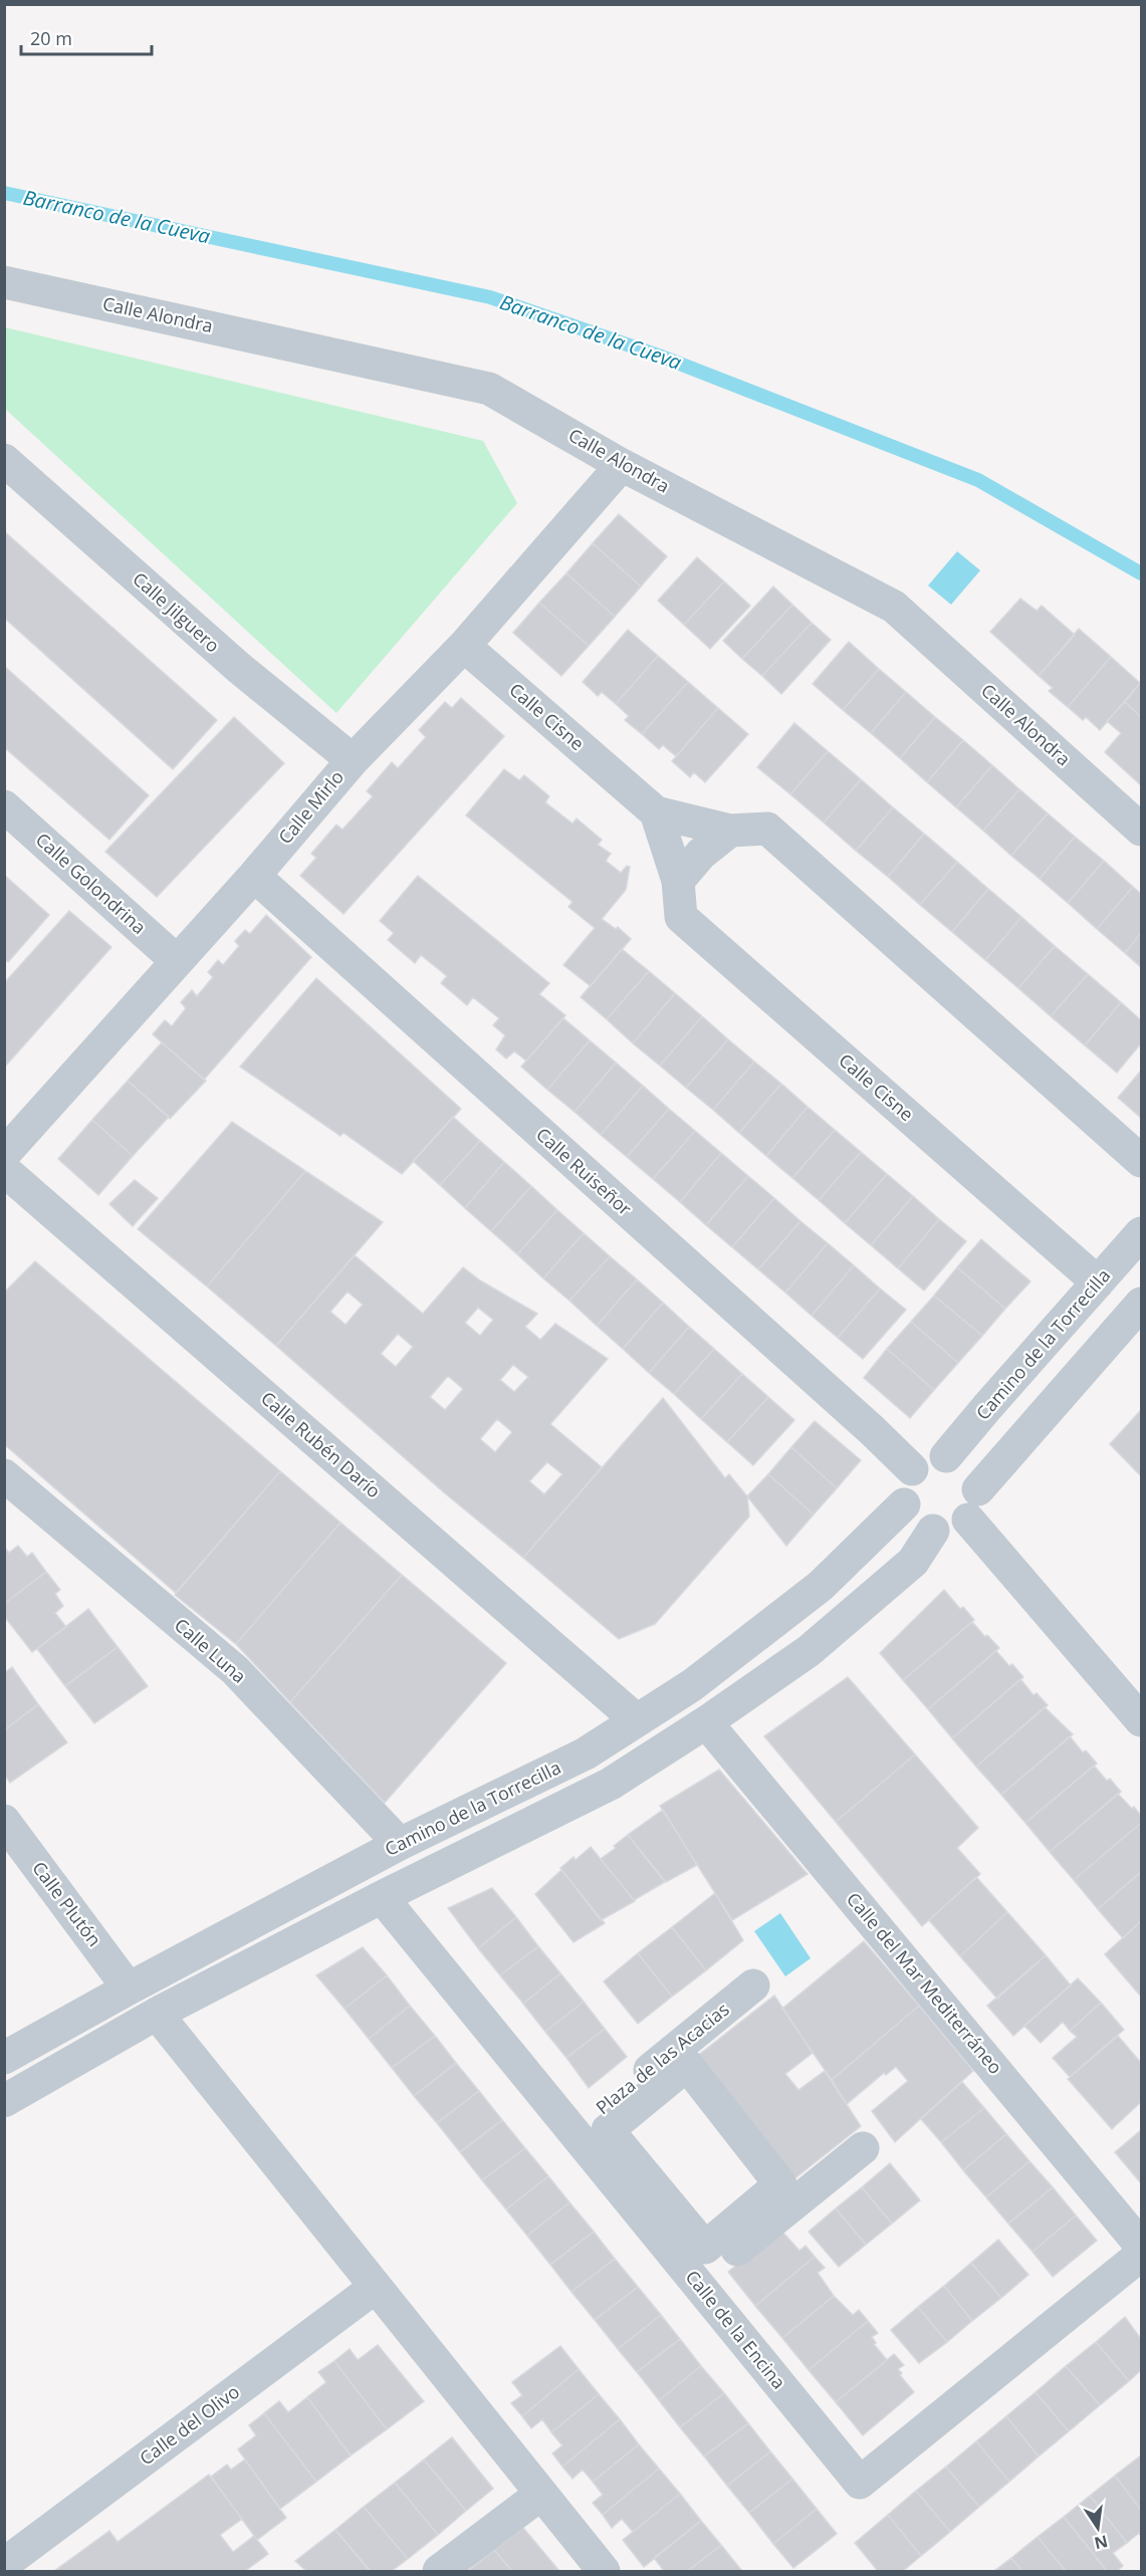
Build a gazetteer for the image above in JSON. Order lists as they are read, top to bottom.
{
  "streets": {
    "street": [
      "Calle Alondra",
      "Calle Jilguero",
      "Calle Cisne",
      "Calle Mirlo",
      "Calle Golondrina",
      "Calle Ruiseñor",
      "Camino de la Torrecilla",
      "Calle Rubén Darío",
      "Calle Luna",
      "Calle Plutón",
      "Calle del Mar Mediterráneo",
      "Plaza de las Acacias",
      "Calle de la Encina",
      "Calle del Olivo"
    ]
  },
  "crossings": [
    ["Calle Alondra", "Calle Mirlo"],
    ["Calle Jilguero", "Calle Mirlo"],
    ["Calle Cisne", "Calle Mirlo"],
    ["Calle Cisne", "Camino de la Torrecilla"],
    ["Calle Mirlo", "Calle Golondrina"],
    ["Calle Mirlo", "Calle Ruiseñor"],
    ["Calle Ruiseñor", "Camino de la Torrecilla"],
    ["Camino de la Torrecilla", "Calle Rubén Darío"],
    ["Camino de la Torrecilla", "Calle Luna"],
    ["Camino de la Torrecilla", "Calle Plutón"],
    ["Camino de la Torrecilla", "Calle del Mar Mediterráneo"],
    ["Camino de la Torrecilla", "Calle de la Encina"],
    ["Plaza de las Acacias", "Calle de la Encina"]
  ],
  "water": ["Barranco de la Cueva"],
  "scale_bar": "20 m",
  "north": "bottom"
}
